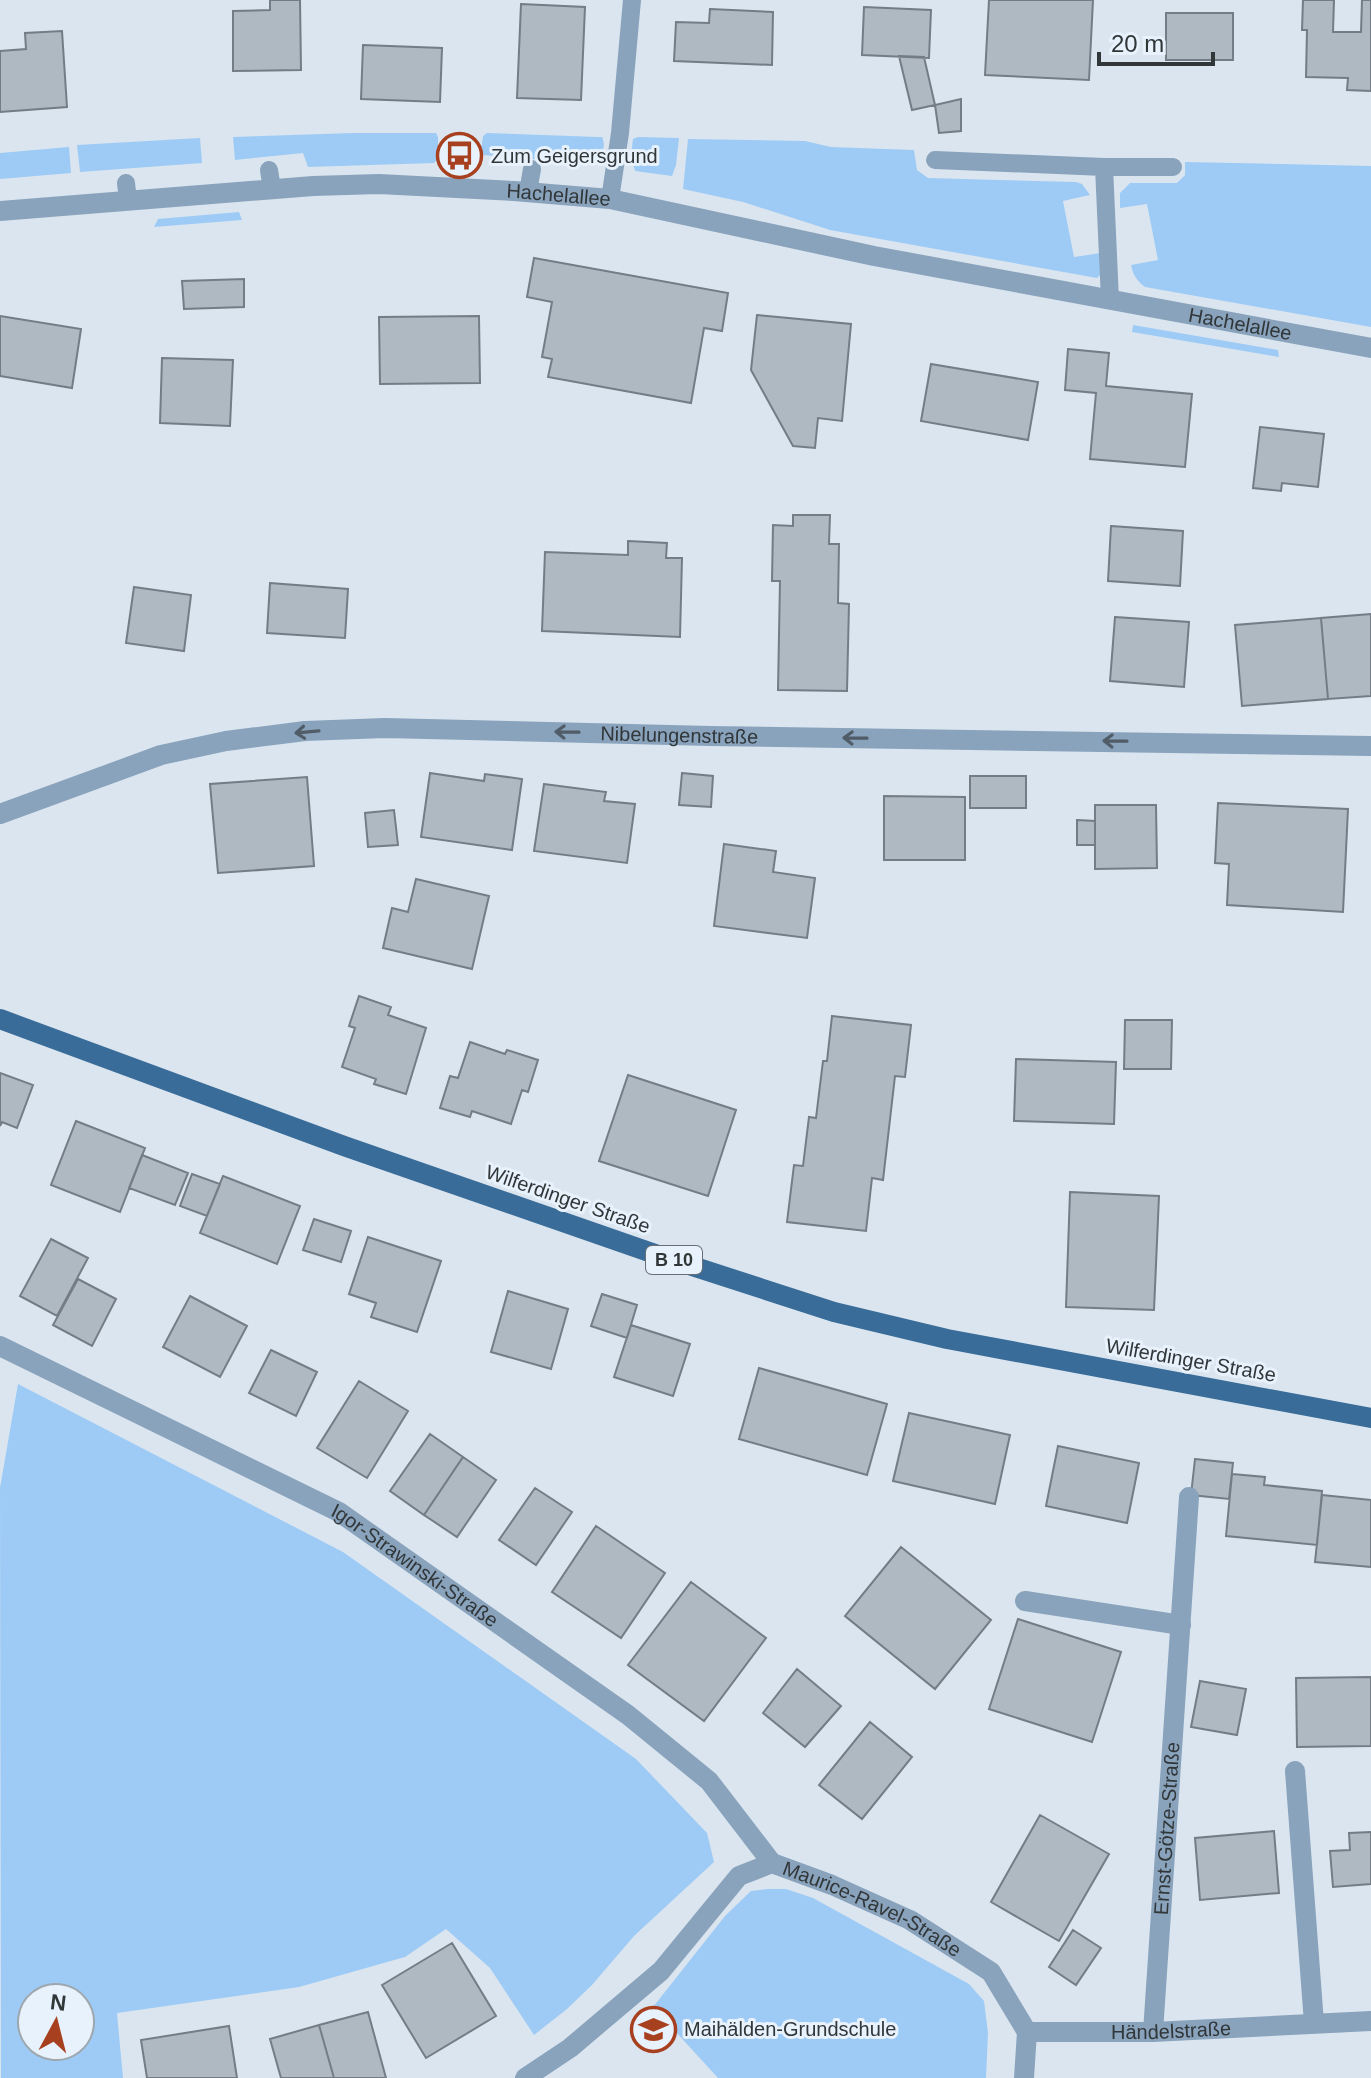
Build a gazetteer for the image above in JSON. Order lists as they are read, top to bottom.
{
  "streets": {
    "main road": ["Wilferdinger Straße", "B 10"],
    "street": [
      "Hachelallee",
      "Nibelungenstraße",
      "Igor-Strawinski-Straße",
      "Ernst-Götze-Straße",
      "Maurice-Ravel-Straße",
      "Händelstraße"
    ]
  },
  "crossings": [
    ["Igor-Strawinski-Straße", "Maurice-Ravel-Straße"],
    ["Ernst-Götze-Straße", "Händelstraße"],
    ["Maurice-Ravel-Straße", "Händelstraße"]
  ],
  "one_way": ["Nibelungenstraße"],
  "places": {
    "bus stop": ["Zum Geigersgrund"],
    "school or university": ["Maihälden-Grundschule"]
  },
  "scale_bar": "20 m",
  "north": "top"
}
